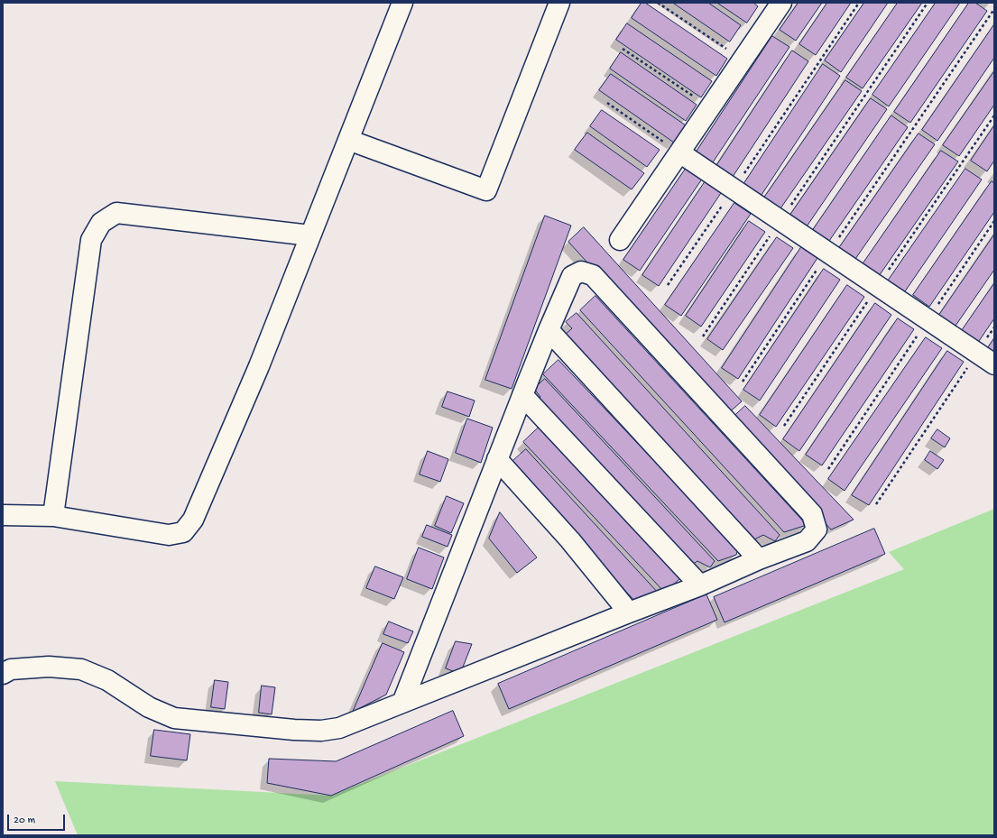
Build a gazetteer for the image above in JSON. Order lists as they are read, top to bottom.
{
  "scale_bar": "20 m"
}
